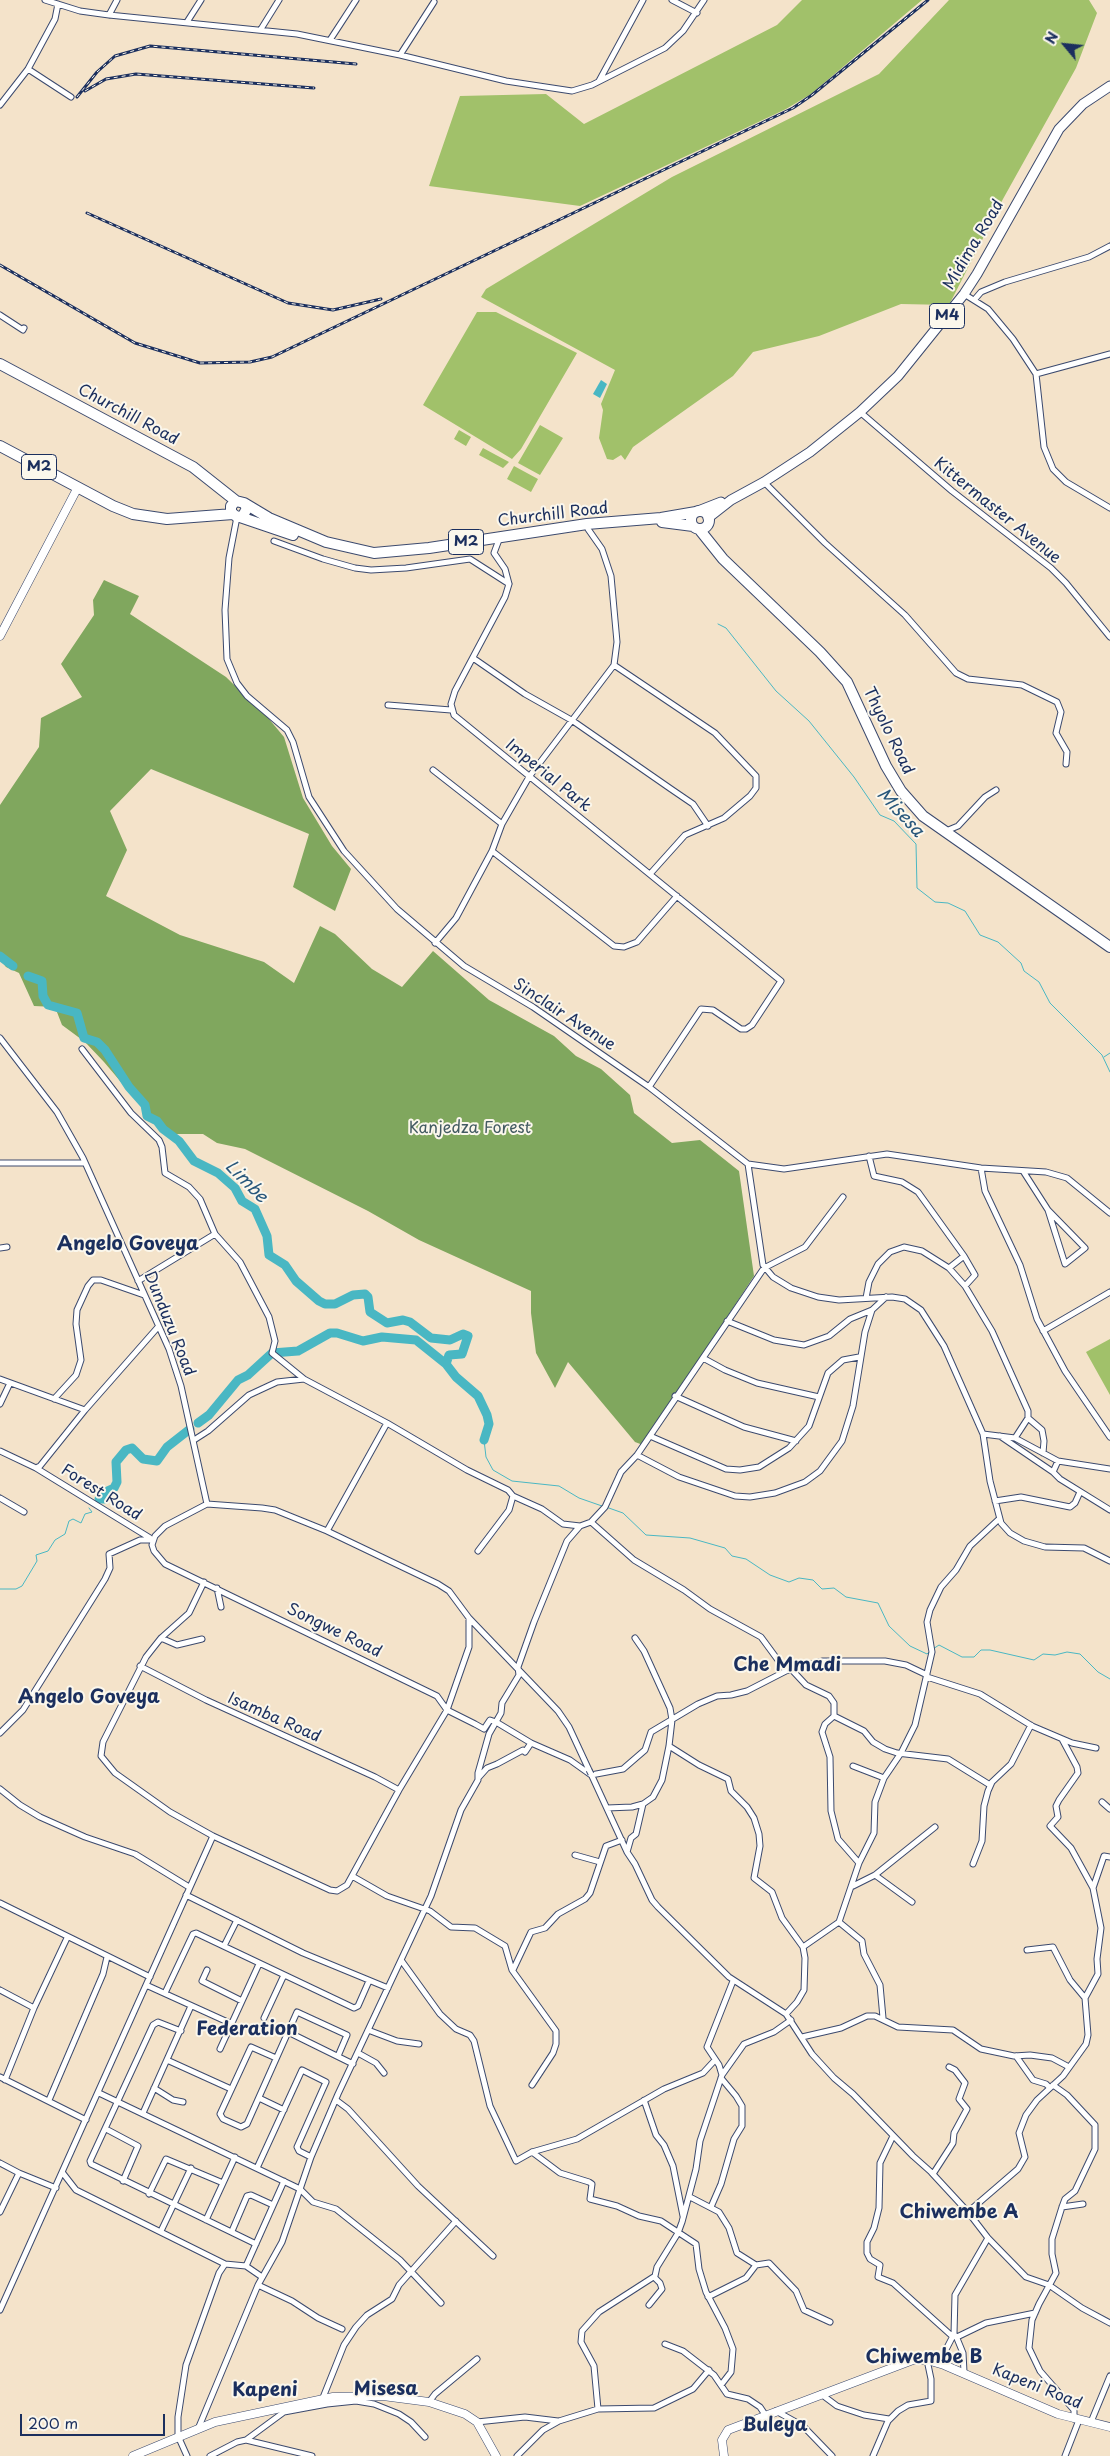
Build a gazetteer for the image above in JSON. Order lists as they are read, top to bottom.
{
  "streets": {
    "highway": ["Churchill Road", "M2", "Thyolo Road"],
    "main road": ["Midima Road", "M4", "Kapeni Road"],
    "street": [
      "Kittermaster Avenue",
      "Imperial Park",
      "Sinclair Avenue",
      "Dunduzu Road",
      "Forest Road",
      "Songwe Road",
      "Isamba Road"
    ]
  },
  "crossings": [
    ["Midima Road", "Churchill Road"],
    ["Midima Road", "Kittermaster Avenue"],
    ["Midima Road", "Thyolo Road"],
    ["Churchill Road", "M2"],
    ["Churchill Road", "Thyolo Road"],
    ["Churchill Road", "Sinclair Avenue"],
    ["M2", "Sinclair Avenue"],
    ["Imperial Park", "Sinclair Avenue"],
    ["Forest Road", "Songwe Road"]
  ],
  "districts": [
    "Angelo Goveya",
    "Che Mmadi",
    "Angelo Goveya",
    "Federation",
    "Chiwembe A",
    "Chiwembe B",
    "Misesa",
    "Kapeni",
    "Buleya"
  ],
  "water": ["Misesa", "Limbe"],
  "parks": ["Kanjedza Forest"],
  "scale_bar": "200 m",
  "north": "top left"
}
